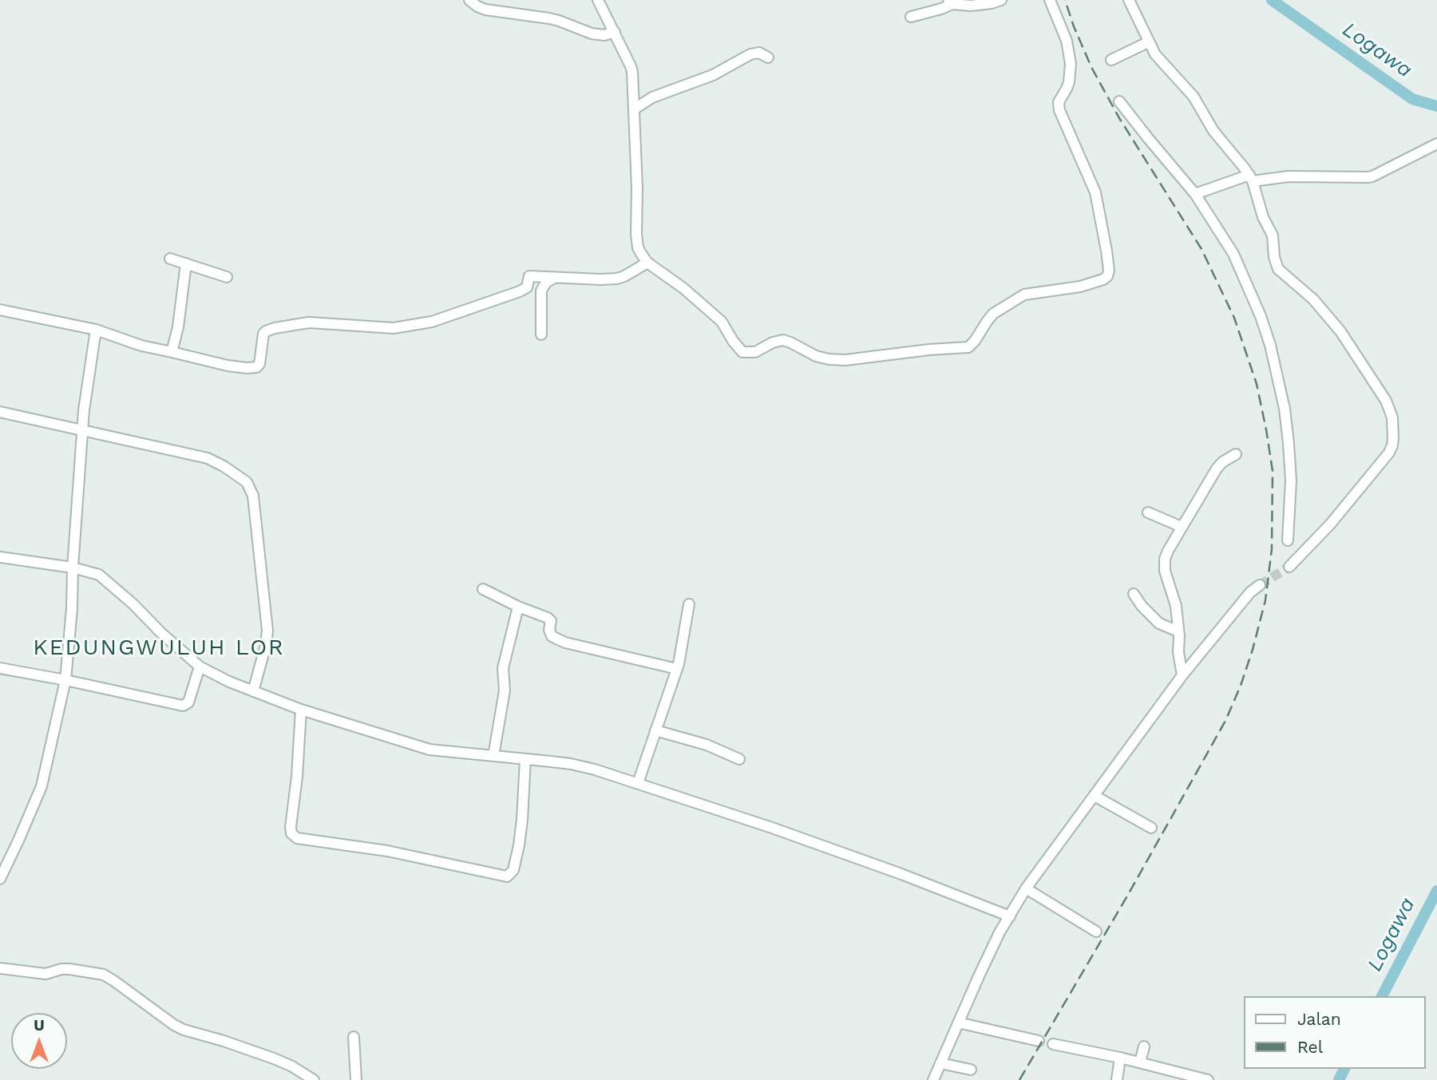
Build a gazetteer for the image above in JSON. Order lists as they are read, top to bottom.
{
  "districts": ["KEDUNGWULUH LOR"],
  "water": ["Logawa"],
  "legend": ["Jalan", "Rel"],
  "north": "top"
}
